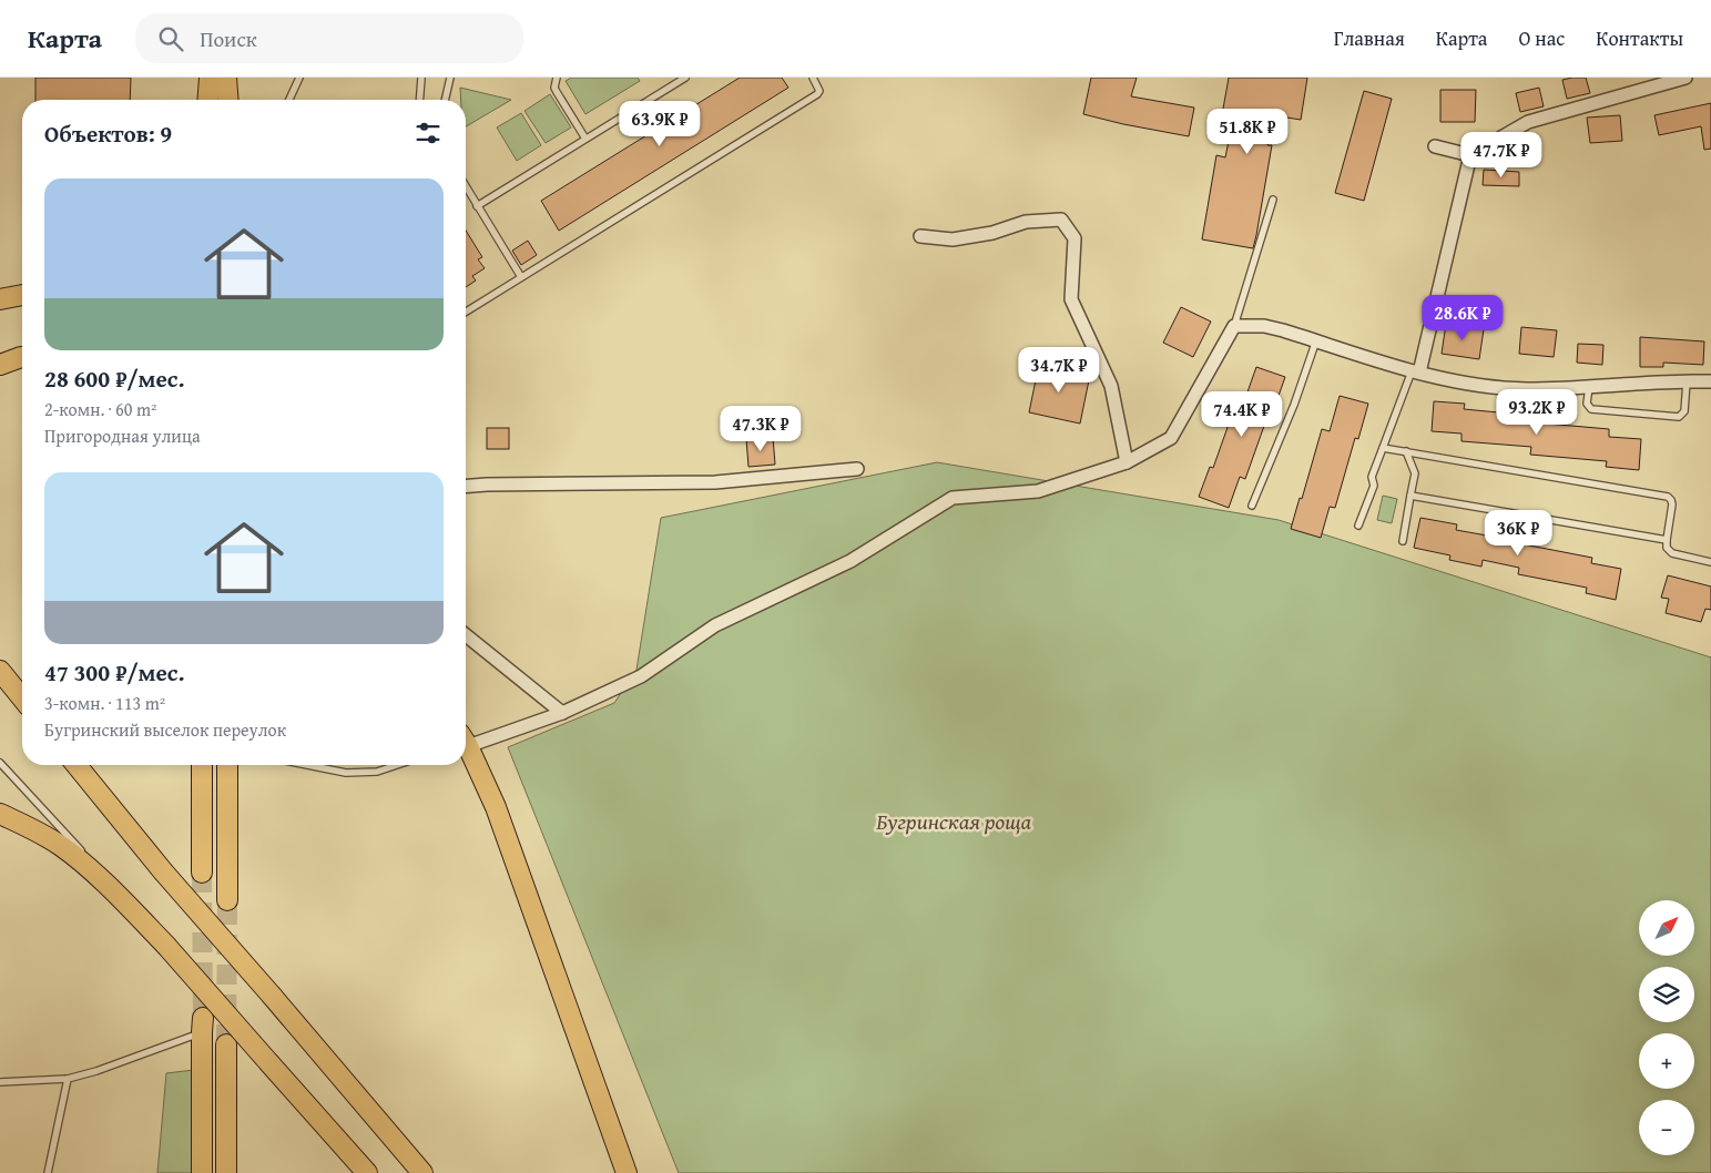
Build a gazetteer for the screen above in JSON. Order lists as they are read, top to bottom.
{
  "parks": ["Бугринская роща"],
  "north": "top right",
  "page": {
    "header": "Карта",
    "search": "Поиск",
    "nav": [
      "Главная",
      "Карта",
      "О нас",
      "Контакты"
    ],
    "heading": "Объектов: 9",
    "price": [
      "63.9K ₽",
      "51.8K ₽",
      "47.7K ₽",
      "28.6K ₽",
      "34.7K ₽",
      "93.2K ₽",
      "74.4K ₽",
      "47.3K ₽",
      "36K ₽"
    ],
    "list": [
      {
        "name": "28 600 ₽/мес.",
        "note": "2-комн. · 60 m² · Пригородная улица"
      },
      {
        "name": "47 300 ₽/мес.",
        "note": "3-комн. · 113 m² · Бугринский выселок переулок"
      }
    ],
    "map_buttons": ["+", "−"]
  }
}
